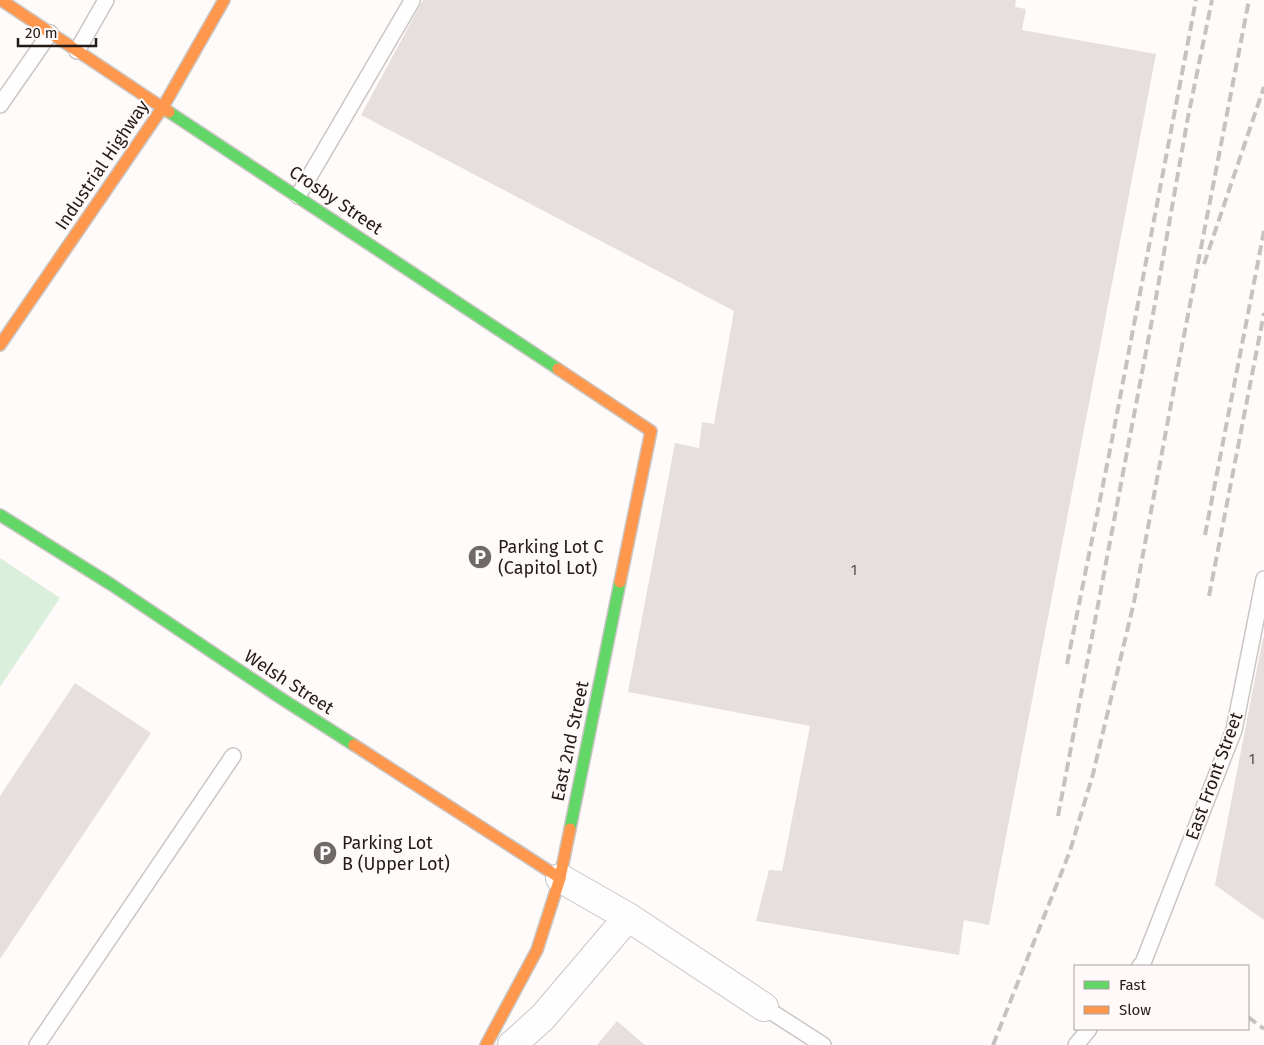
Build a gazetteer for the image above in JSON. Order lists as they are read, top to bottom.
{
  "streets": {
    "street": [
      "Industrial Highway",
      "Crosby Street",
      "Welsh Street",
      "East 2nd Street"
    ],
    "lane": ["East Front Street"]
  },
  "crossings": [
    ["Industrial Highway", "Crosby Street"],
    ["Crosby Street", "East 2nd Street"],
    ["Welsh Street", "East 2nd Street"]
  ],
  "places": {
    "parking": ["Parking Lot C (Capitol Lot)", "Parking Lot B (Upper Lot)"]
  },
  "house_numbers": ["1", "1"],
  "legend": ["Fast", "Slow"],
  "scale_bar": "20 m"
}
